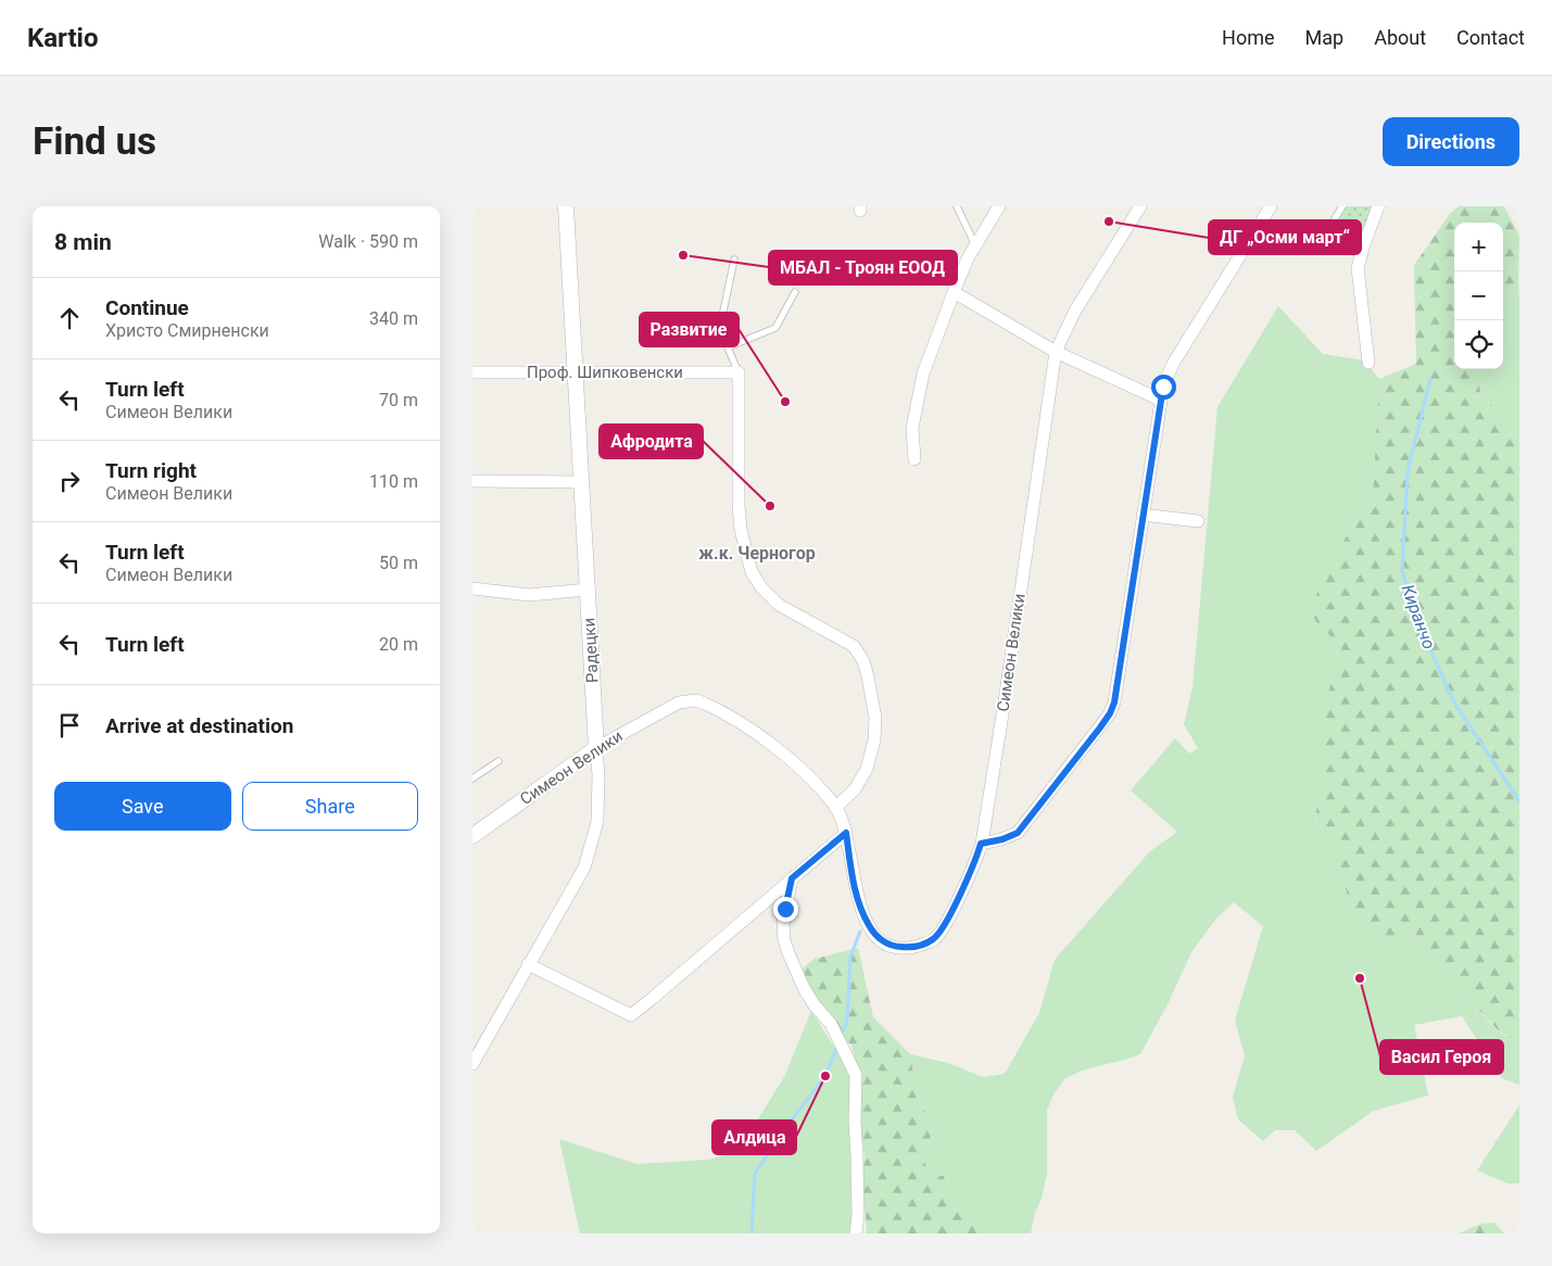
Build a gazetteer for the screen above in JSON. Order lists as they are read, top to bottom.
{
  "streets": {
    "street": ["Проф. Шипковенски", "Радецки", "Симеон Велики"]
  },
  "crossings": [
    ["Проф. Шипковенски", "Радецки"],
    ["Радецки", "Симеон Велики"]
  ],
  "districts": ["ж.к. Черногор"],
  "water": ["Киранчо"],
  "places": [
    "ДГ „Осми март“",
    "МБАЛ - Троян ЕООД",
    "Развитие",
    "Афродита",
    "Васил Героя",
    "Алдица"
  ],
  "page": {
    "header": "Kartio",
    "nav": [
      "Home",
      "Map",
      "About",
      "Contact"
    ],
    "buttons": [
      "Directions",
      ["Save", "Share"]
    ],
    "title": "Find us",
    "heading": ["8 min", "Walk · 590 m"],
    "map_buttons": ["+", "−"],
    "list": [
      ["Continue", "Христо Смирненски", "340 m"],
      ["Turn left", "Симеон Велики", "70 m"],
      ["Turn right", "Симеон Велики", "110 m"],
      ["Turn left", "Симеон Велики", "50 m"],
      ["Turn left", "20 m"],
      "Arrive at destination"
    ]
  }
}
